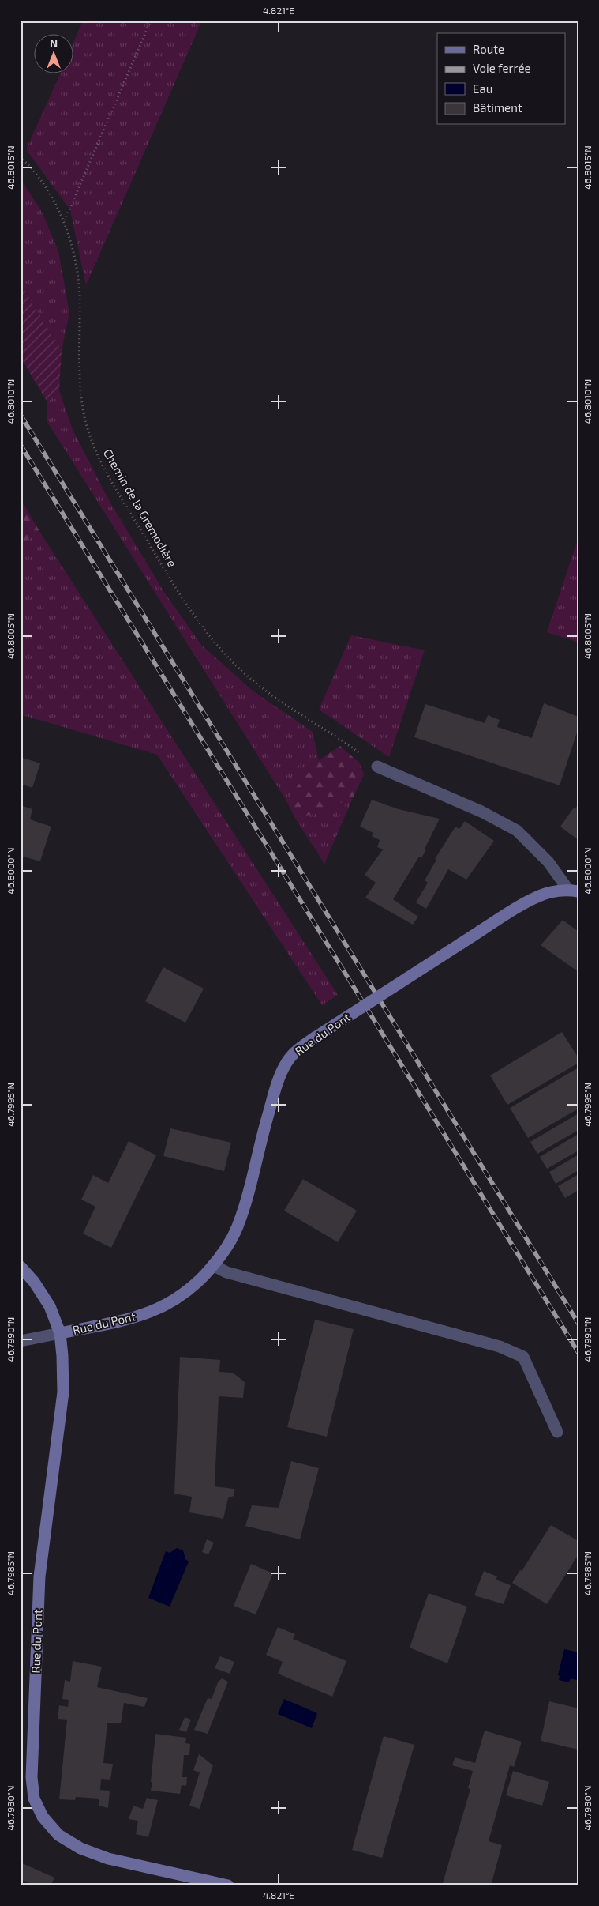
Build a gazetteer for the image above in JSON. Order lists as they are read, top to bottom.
{
  "streets": {
    "street": ["Rue du Pont"],
    "path": ["Chemin de la Gremodière"]
  },
  "legend": [
    "Route",
    "Voie ferrée",
    "Eau",
    "Bâtiment"
  ],
  "north": "top",
  "coordinates": [
    "4.821°E",
    "46.8015°N",
    "46.8010°N",
    "46.8005°N",
    "46.8000°N",
    "46.7995°N",
    "46.7990°N",
    "46.7985°N",
    "46.7980°N"
  ]
}
